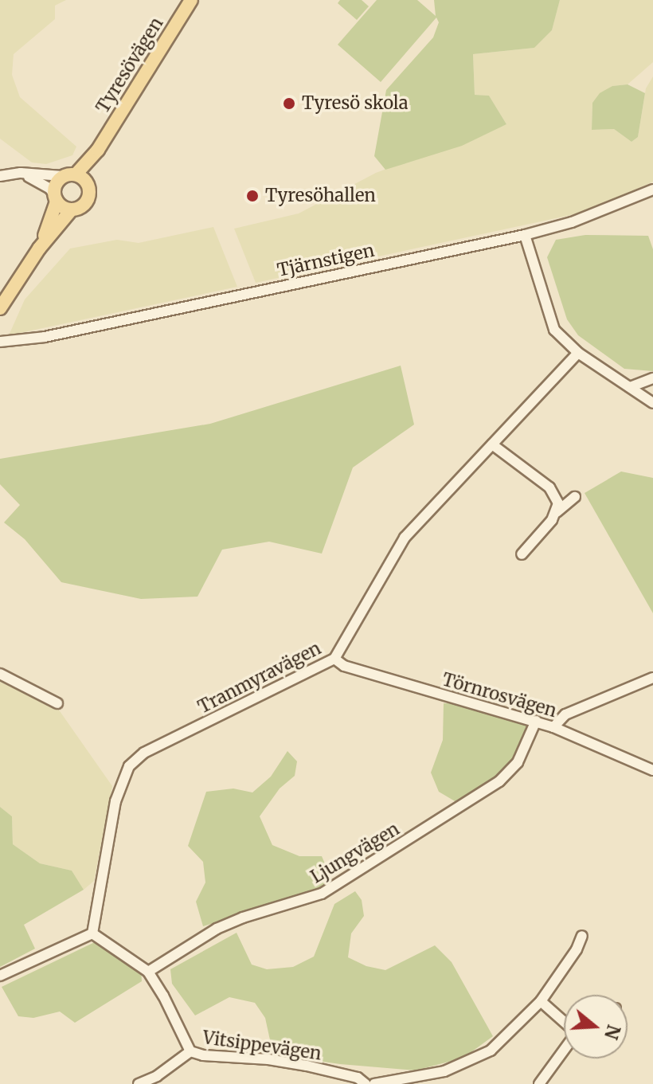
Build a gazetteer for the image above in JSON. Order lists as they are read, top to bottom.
{
  "streets": {
    "main road": ["Tyresövägen"],
    "street": [
      "Tjärnstigen",
      "Tranmyravägen",
      "Törnrosvägen",
      "Ljungvägen",
      "Vitsippevägen"
    ]
  },
  "crossings": [
    ["Tranmyravägen", "Törnrosvägen"],
    ["Törnrosvägen", "Ljungvägen"]
  ],
  "places": ["Tyresö skola", "Tyresöhallen"],
  "north": "right"
}
